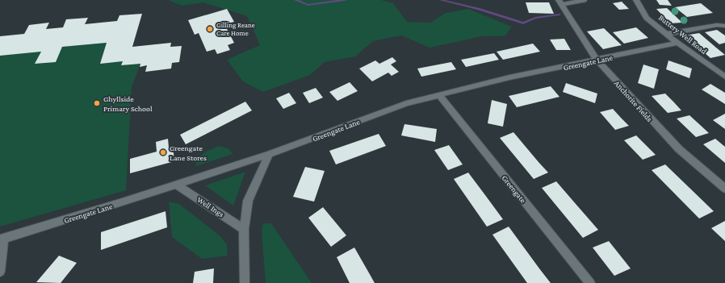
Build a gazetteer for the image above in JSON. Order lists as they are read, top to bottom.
{
  "streets": {
    "street": [
      "Buttery Well Road",
      "Greengate Lane",
      "Anchorite Fields",
      "Greengate",
      "Well Ings"
    ]
  },
  "crossings": [
    ["Buttery Well Road", "Greengate Lane"],
    ["Greengate Lane", "Anchorite Fields"],
    ["Greengate Lane", "Greengate"],
    ["Greengate Lane", "Well Ings"]
  ],
  "places": ["Gilling Reane Care Home", "Ghyllside Primary School", "Greengate Lane Stores"]
}
